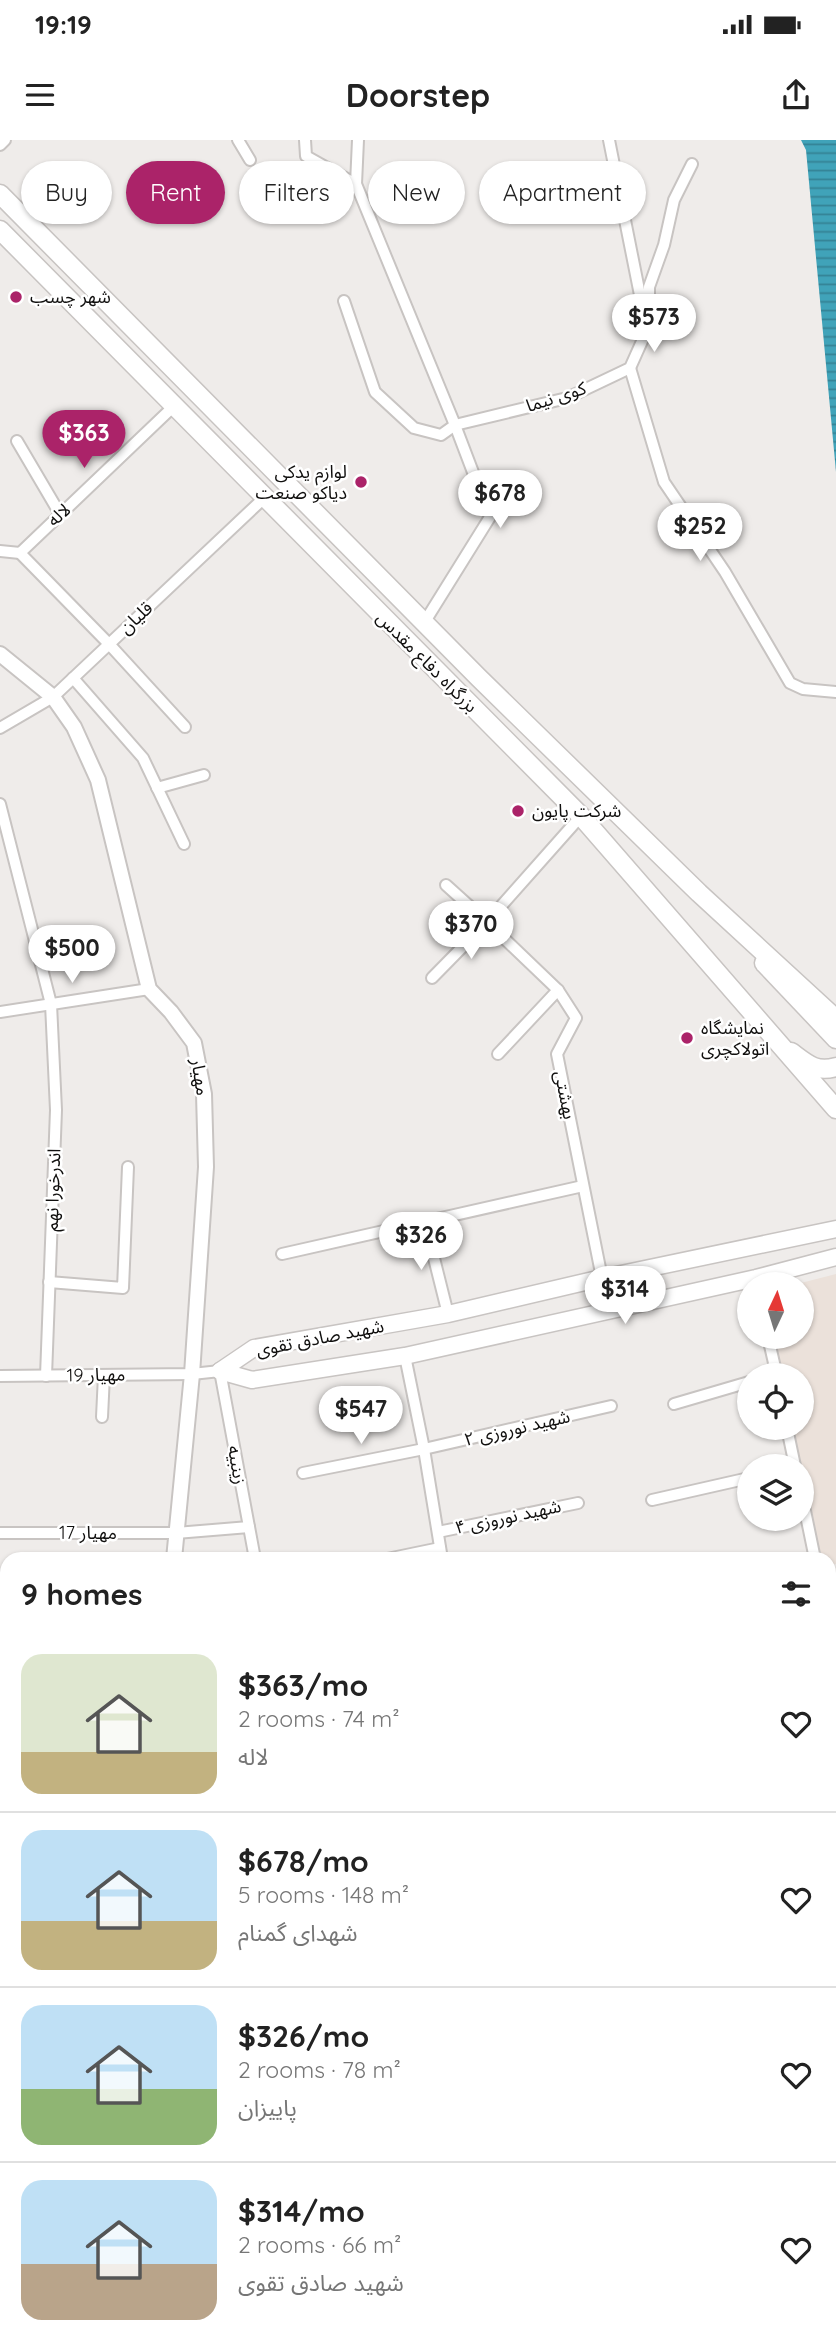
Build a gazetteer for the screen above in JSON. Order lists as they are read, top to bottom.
{
  "streets": {
    "main road": ["بزرگراه دفاع مقدس", "شهید صادق تقوی"],
    "street": [
      "کوی نیما",
      "لاله",
      "قلیان",
      "مهیار",
      "بهشتی",
      "اندرخورا نهم",
      "مهیار 19",
      "شهید نوروزی ۲",
      "زینبیه",
      "شهید نوروزی ۴",
      "مهیار 17"
    ]
  },
  "crossings": [
    ["لاله", "بزرگراه دفاع مقدس"],
    ["قلیان", "بزرگراه دفاع مقدس"],
    ["قلیان", "مهیار"],
    ["مهیار", "مهیار 19"],
    ["مهیار", "مهیار 17"],
    ["بهشتی", "شهید صادق تقوی"],
    ["اندرخورا نهم", "مهیار 19"],
    ["شهید صادق تقوی", "مهیار 19"],
    ["شهید صادق تقوی", "زینبیه"],
    ["مهیار 19", "زینبیه"],
    ["زینبیه", "مهیار 17"]
  ],
  "places": [
    "شهر چسب",
    "لوازم یدکی دیاکو صنعت",
    "شرکت پایون",
    "نمایشگاه اتولاکچری"
  ],
  "north": "top",
  "page": {
    "status": "19:19",
    "header": "Doorstep",
    "chip": [
      "Buy",
      "Rent",
      "Filters",
      "New",
      "Apartment"
    ],
    "price": [
      "$573",
      "$363",
      "$678",
      "$252",
      "$370",
      "$500",
      "$326",
      "$314",
      "$547"
    ],
    "heading": "9 homes",
    "list": [
      {
        "name": "$363/mo",
        "note": "2 rooms · 74 m² · لاله"
      },
      {
        "name": "$678/mo",
        "note": "5 rooms · 148 m² · شهدای گمنام"
      },
      {
        "name": "$326/mo",
        "note": "2 rooms · 78 m² · پاییزان"
      },
      {
        "name": "$314/mo",
        "note": "2 rooms · 66 m² · شهید صادق تقوی"
      }
    ]
  }
}
